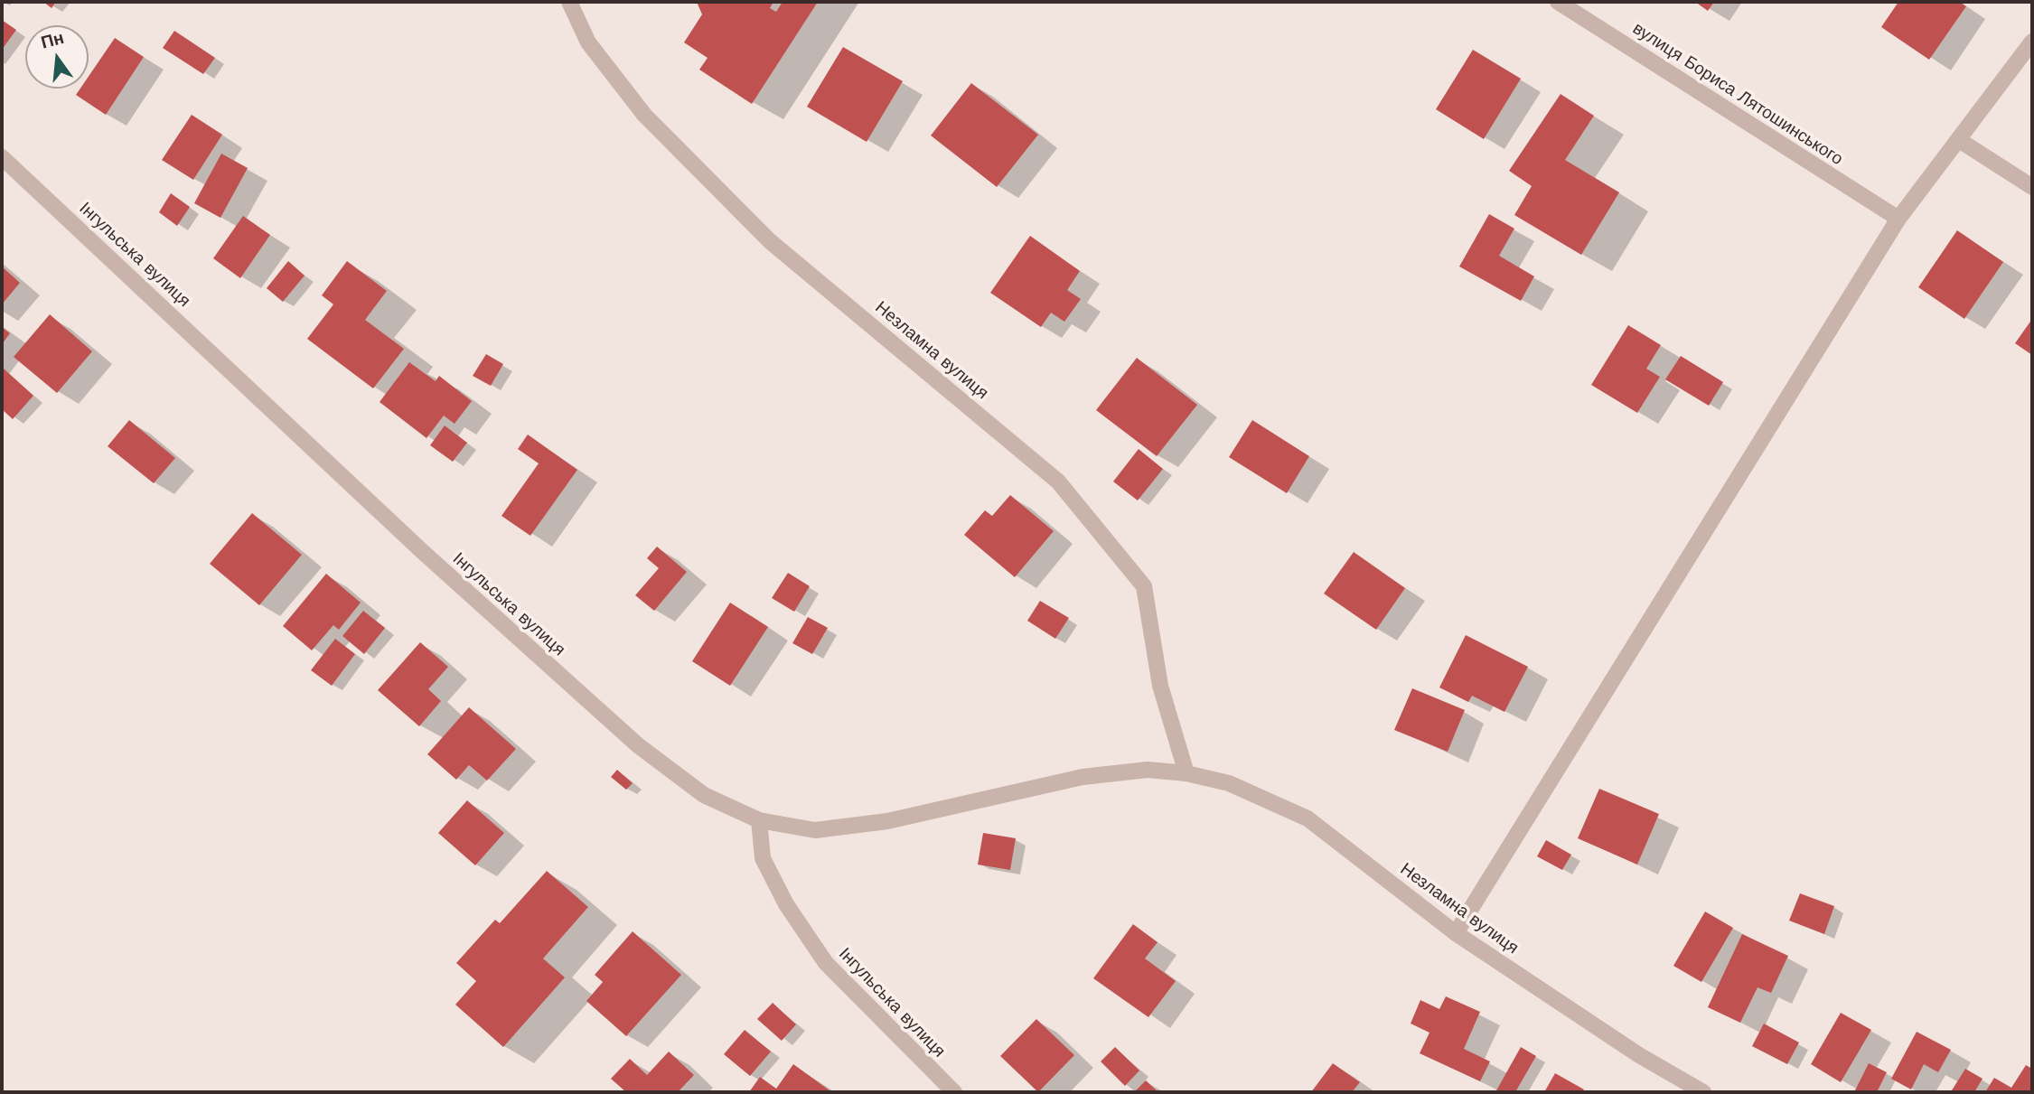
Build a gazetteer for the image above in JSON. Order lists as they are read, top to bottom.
{
  "streets": {
    "street": ["вулиця Бориса Лятошинського", "Інгульська вулиця", "Незламна вулиця"]
  },
  "crossings": [
    ["Інгульська вулиця", "Незламна вулиця"]
  ],
  "north": "top"
}
